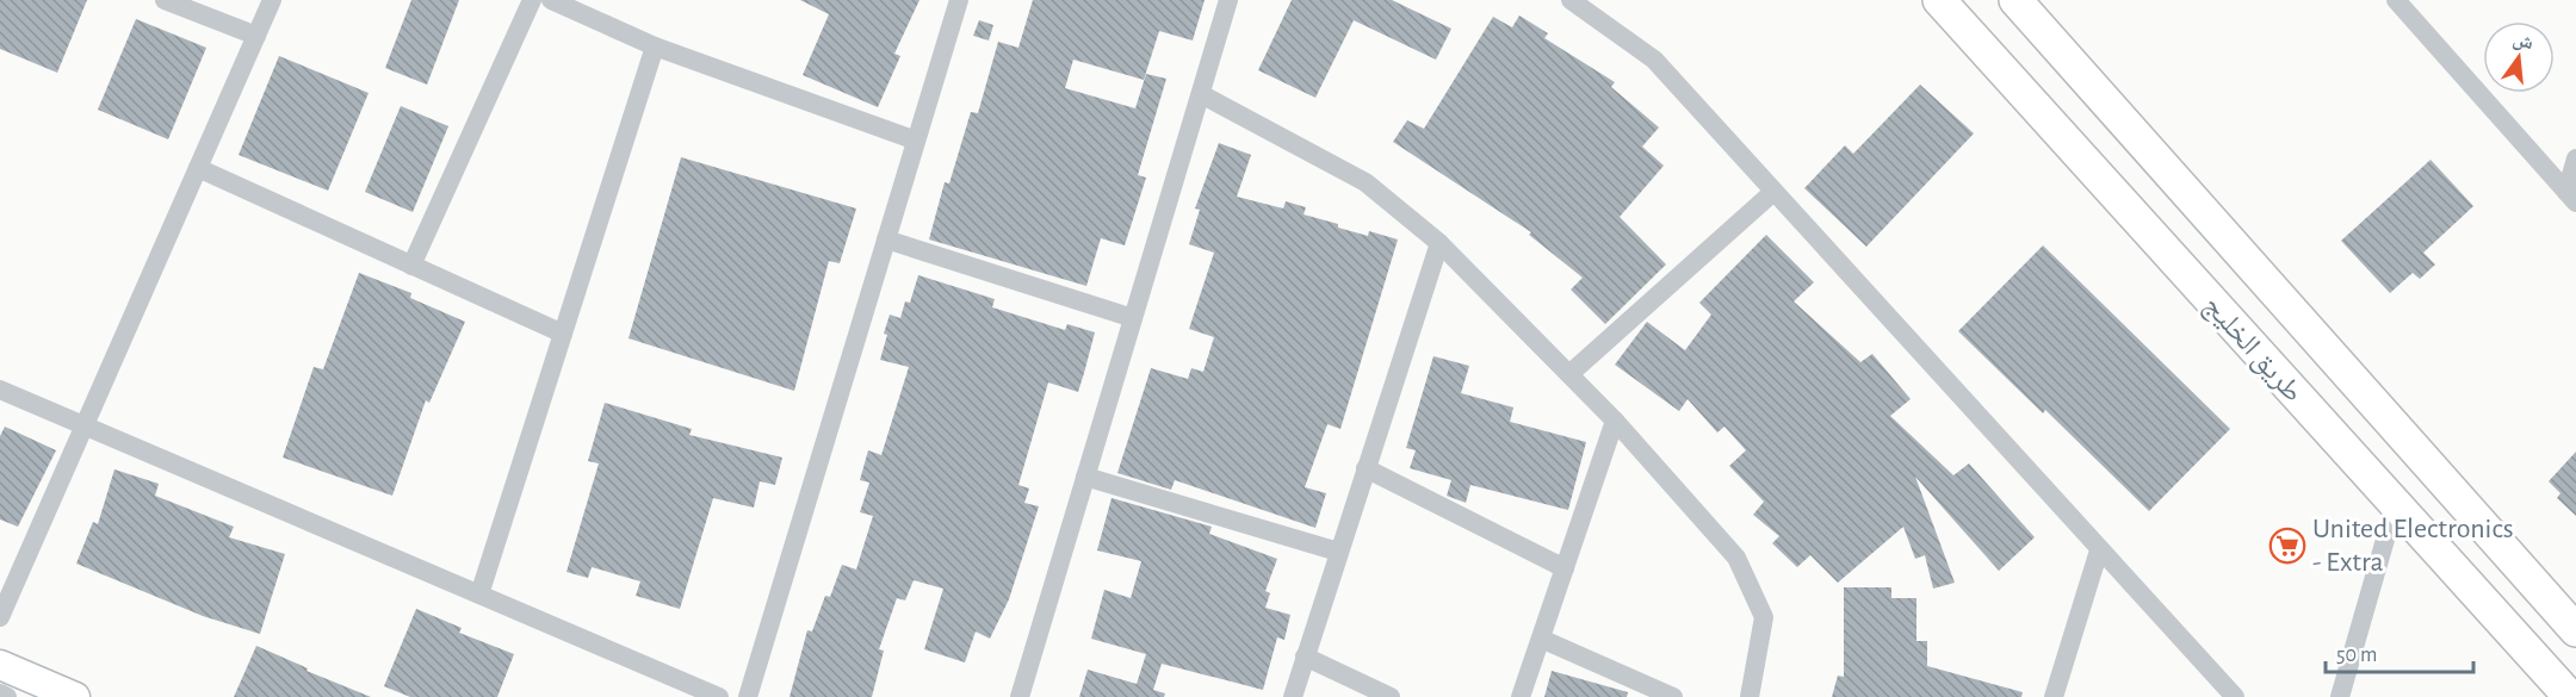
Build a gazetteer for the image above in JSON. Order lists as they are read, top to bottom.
{
  "streets": {
    "main road": ["طريق الخليج"]
  },
  "places": {
    "supermarket": ["United Electronics - Extra"]
  },
  "scale_bar": "50 m",
  "north": "top"
}
